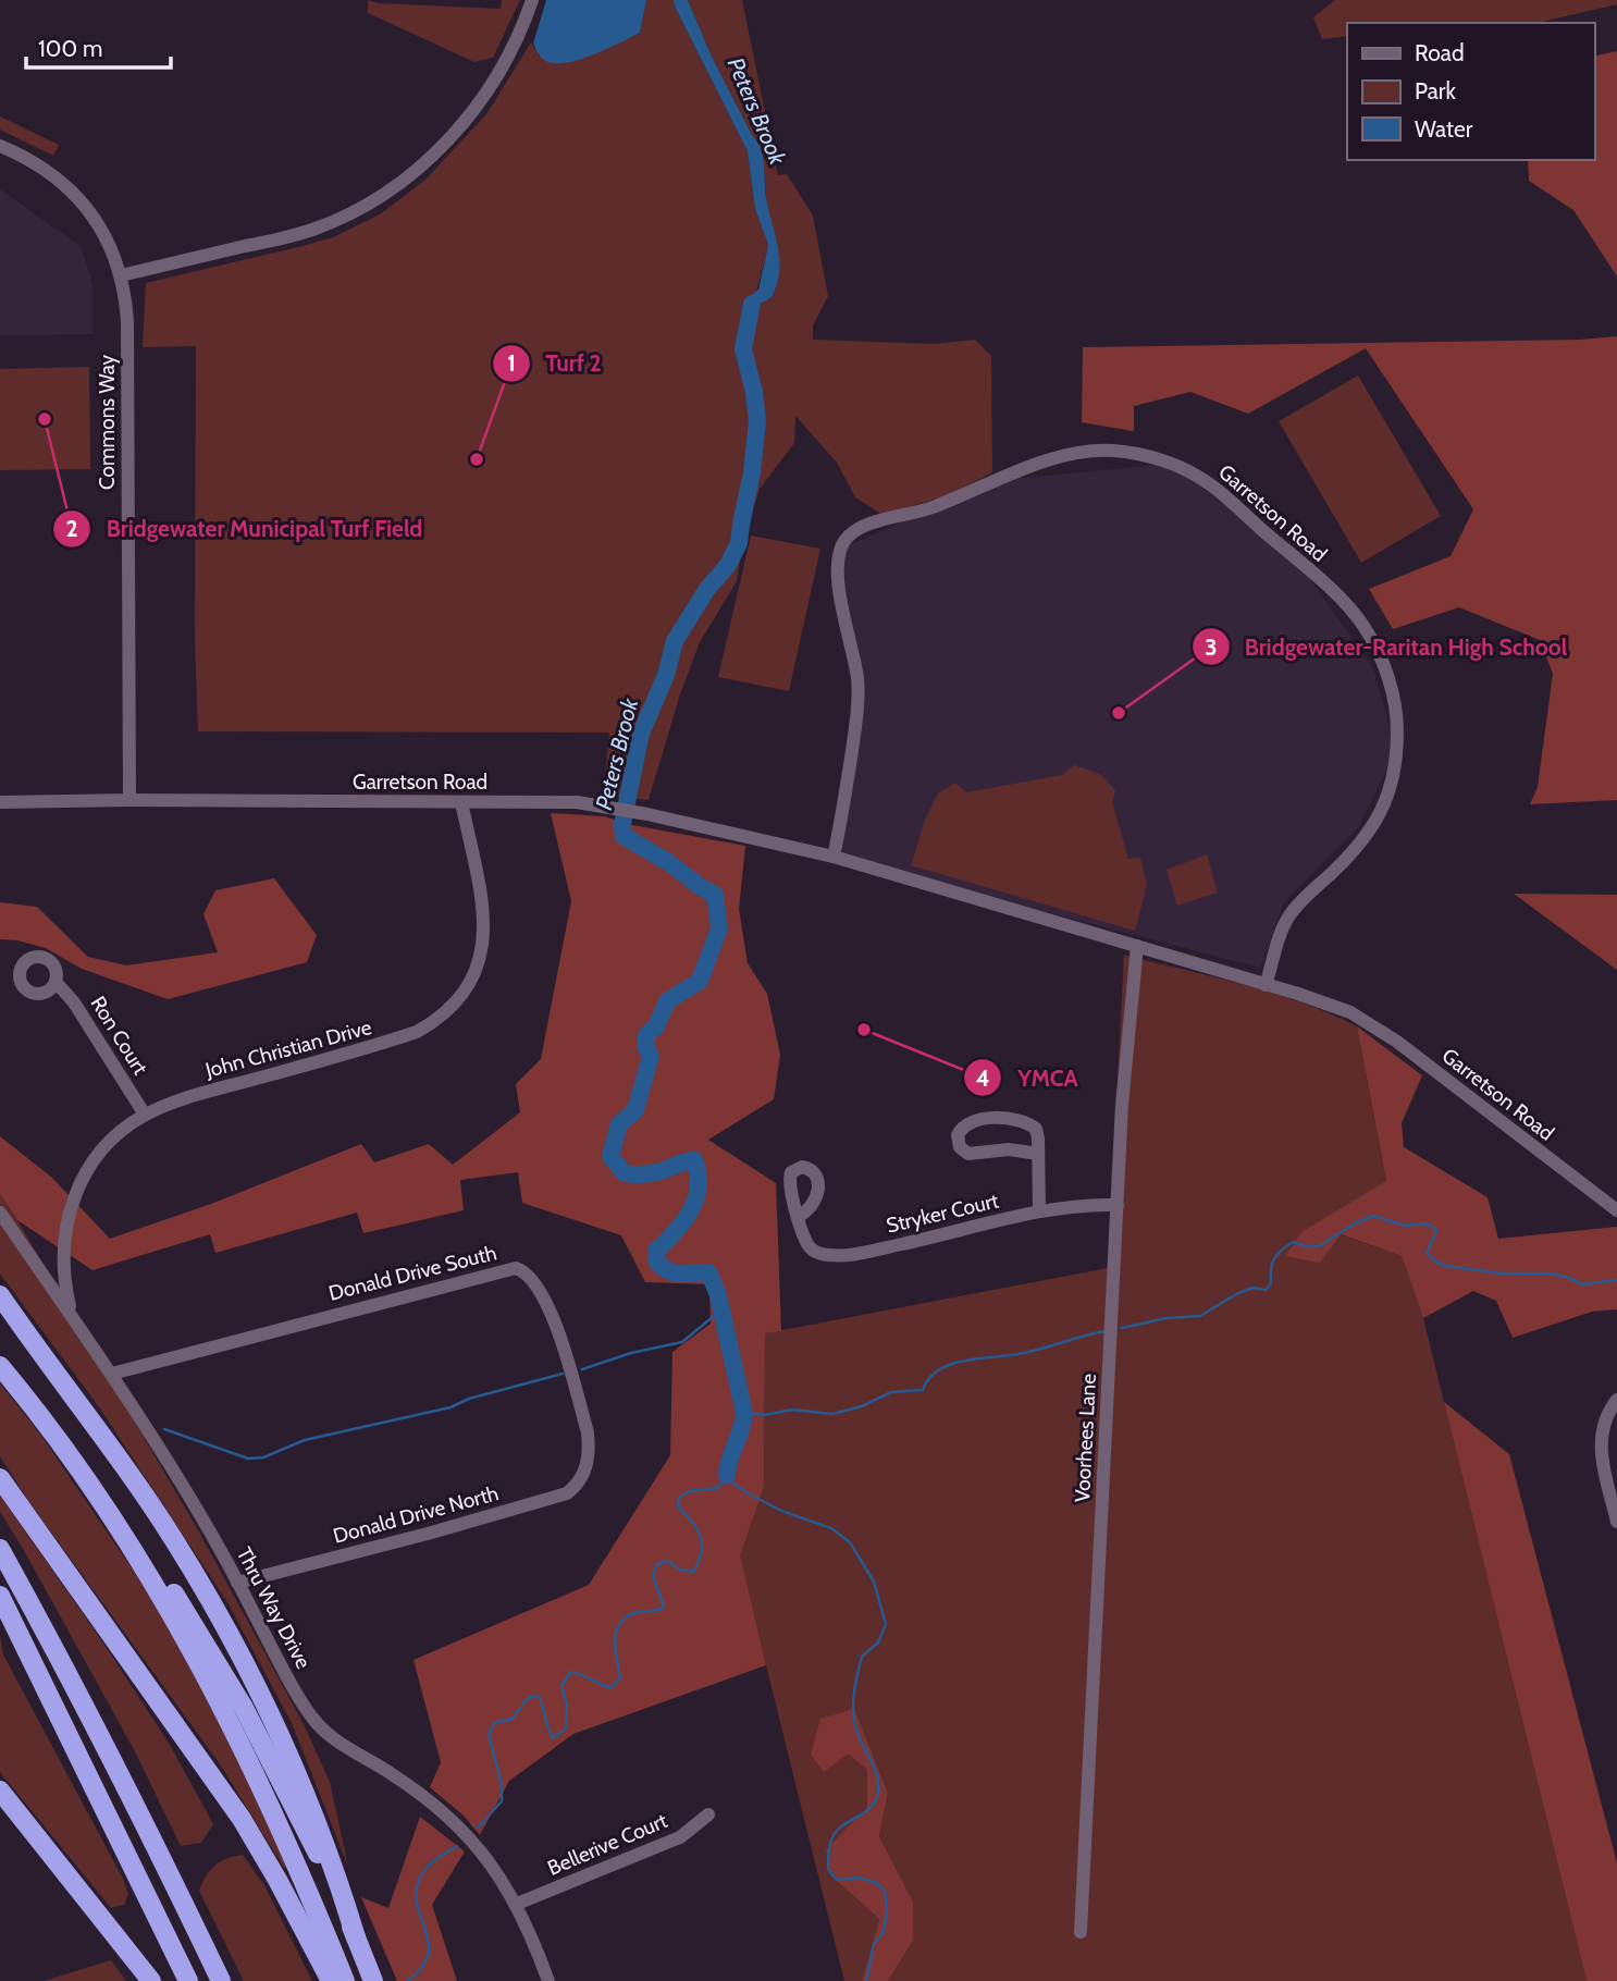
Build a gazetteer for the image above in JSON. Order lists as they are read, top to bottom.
{
  "streets": {
    "street": [
      "Commons Way",
      "Garretson Road",
      "Ron Court",
      "John Christian Drive",
      "Stryker Court",
      "Donald Drive South",
      "Voorhees Lane",
      "Donald Drive North",
      "Thru Way Drive",
      "Bellerive Court"
    ]
  },
  "crossings": [
    ["Commons Way", "Garretson Road"],
    ["Garretson Road", "John Christian Drive"],
    ["Garretson Road", "Voorhees Lane"],
    ["Ron Court", "John Christian Drive"],
    ["John Christian Drive", "Thru Way Drive"],
    ["Stryker Court", "Voorhees Lane"],
    ["Donald Drive South", "Donald Drive North"],
    ["Donald Drive South", "Thru Way Drive"],
    ["Donald Drive North", "Thru Way Drive"],
    ["Thru Way Drive", "Bellerive Court"]
  ],
  "water": ["Peters Brook"],
  "places": [
    "Bridgewater Municipal Turf Field",
    "Turf 2",
    "Bridgewater-Raritan High School",
    "YMCA"
  ],
  "legend": ["Road", "Park", "Water"],
  "scale_bar": "100 m"
}
